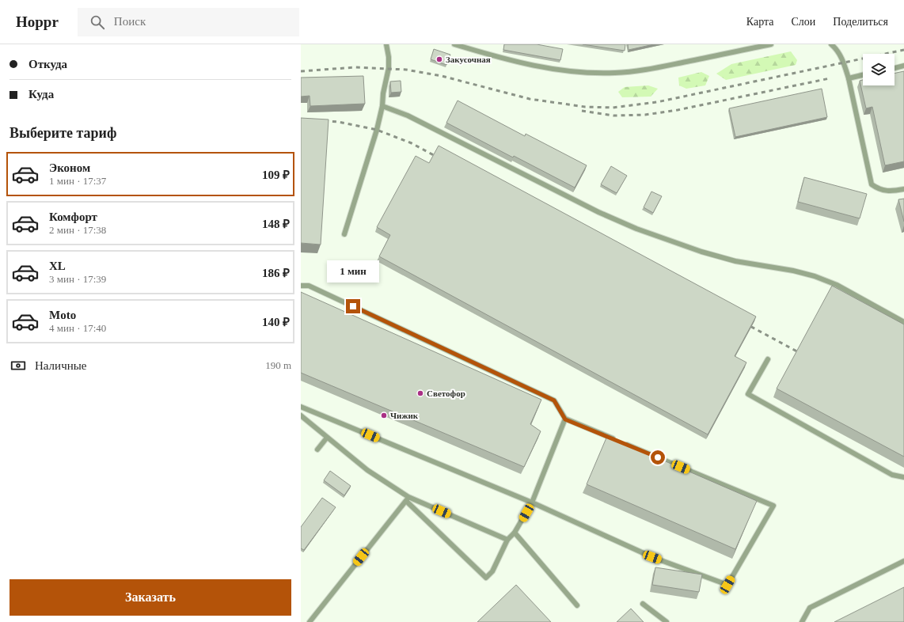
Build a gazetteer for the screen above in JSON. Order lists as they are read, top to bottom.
{
  "places": ["Закусочная", "Светофор", "Чижик"],
  "page": {
    "header": "Hoppr",
    "search": "Поиск",
    "nav": ["Карта", "Слои", "Поделиться"],
    "banner": ["Откуда", "Куда"],
    "heading": "Выберите тариф",
    "list": [
      {
        "name": "Эконом",
        "note": "1 мин · 17:37",
        "value": "109 ₽"
      },
      {
        "name": "Комфорт",
        "note": "2 мин · 17:38",
        "value": "148 ₽"
      },
      {
        "name": "XL",
        "note": "3 мин · 17:39",
        "value": "186 ₽"
      },
      {
        "name": "Moto",
        "note": "4 мин · 17:40",
        "value": "140 ₽"
      }
    ],
    "bubble": "1 мин",
    "pay": ["Наличные", "190 m"],
    "buttons": "Заказать"
  }
}
